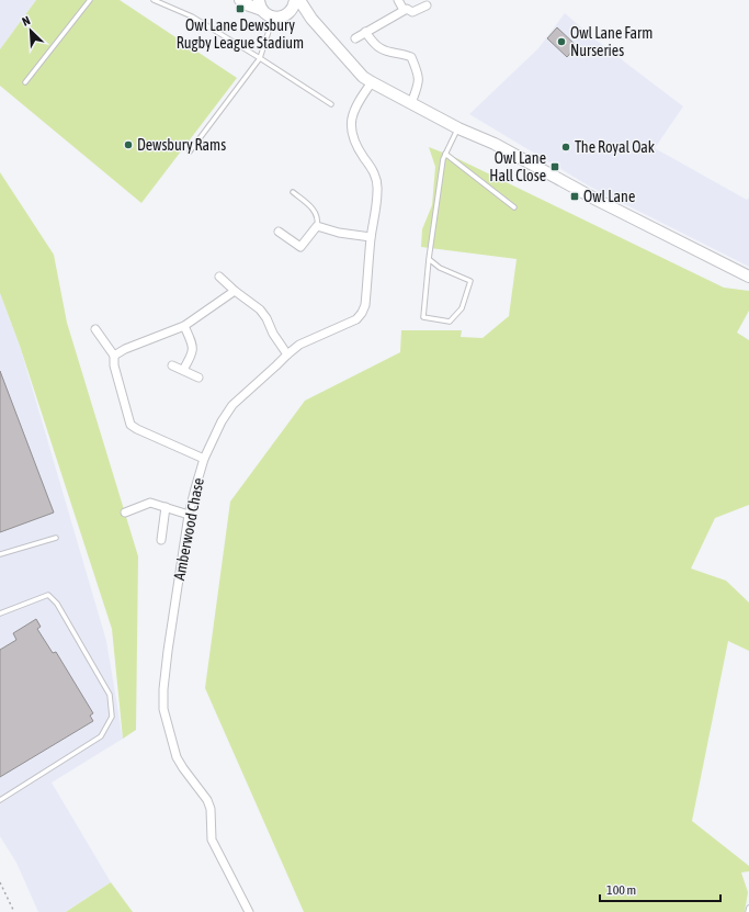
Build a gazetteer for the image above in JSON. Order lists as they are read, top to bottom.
{
  "streets": {
    "street": ["Amberwood Chase"]
  },
  "places": {
    "transit": ["Owl Lane Dewsbury Rugby League Stadium", "Owl Lane Hall Close", "Owl Lane"],
    "other": ["Owl Lane Farm Nurseries", "Dewsbury Rams", "The Royal Oak"]
  },
  "scale_bar": "100 m",
  "north": "top left"
}
